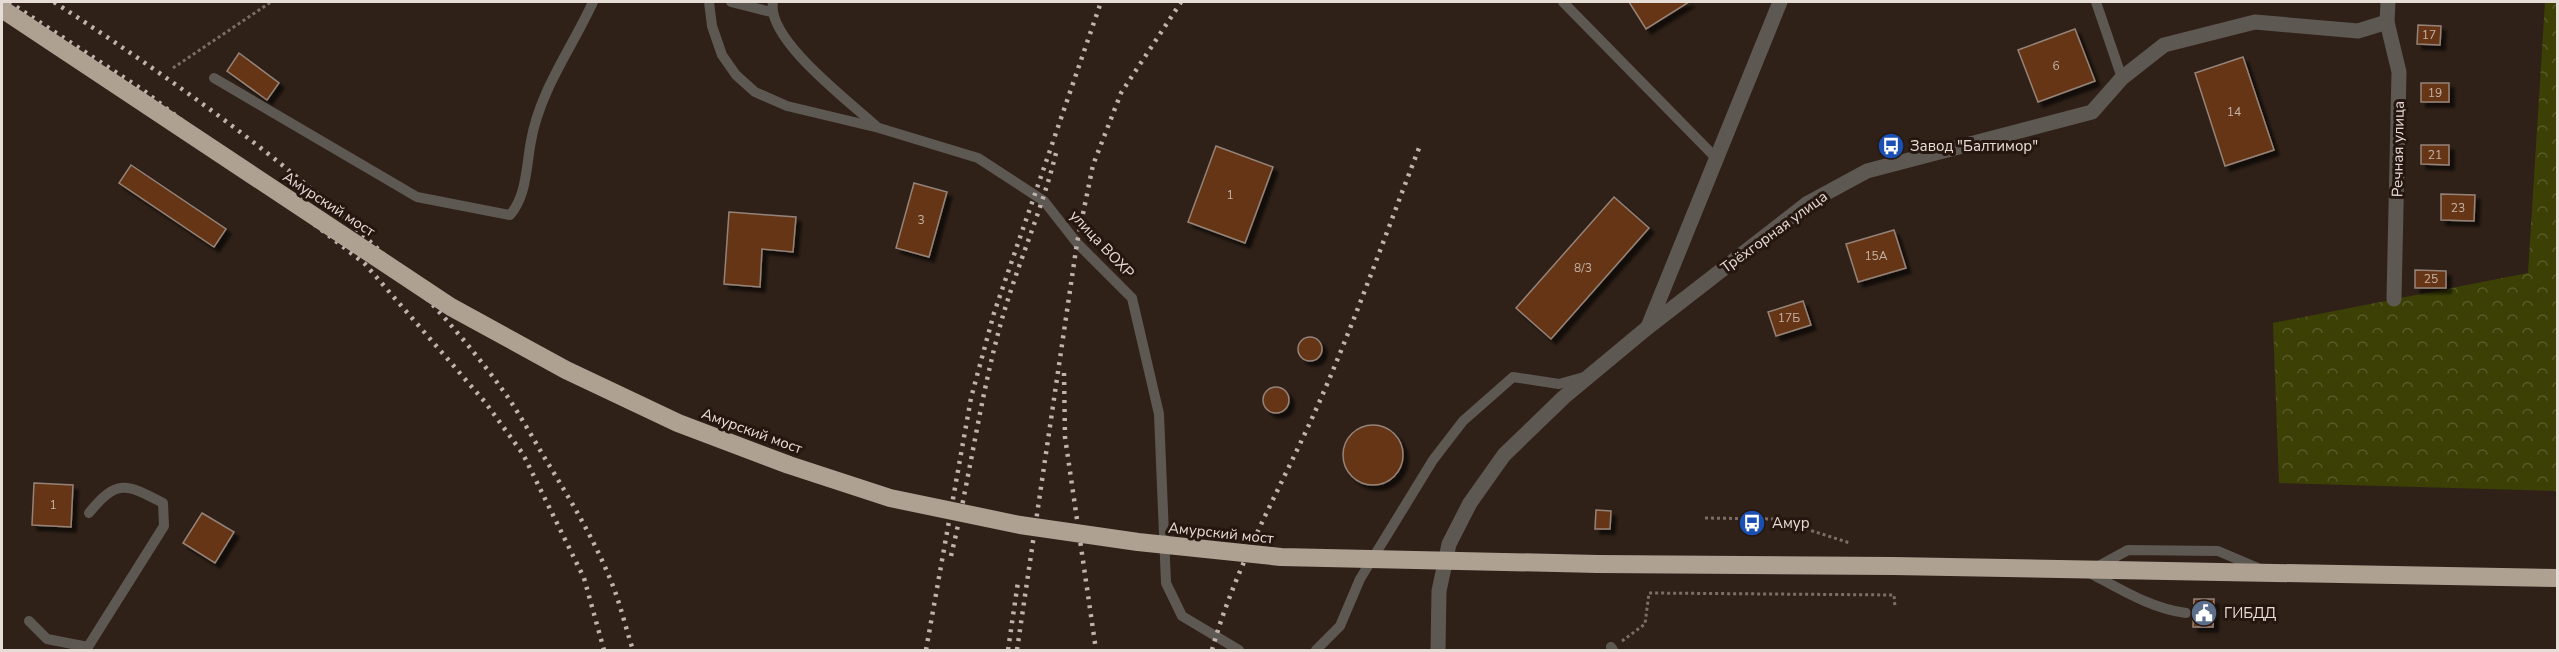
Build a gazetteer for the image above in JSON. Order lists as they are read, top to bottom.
{
  "streets": {
    "highway": ["Амурский мост"],
    "street": ["Речная улица", "Трёхгорная улица"],
    "lane": ["улица ВОХР"]
  },
  "crossings": [
    ["Речная улица", "Трёхгорная улица"]
  ],
  "places": {
    "bus stop": ["Завод \"Балтимор\"", "Амур"],
    "public building": ["ГИБДД"]
  },
  "house_numbers": [
    "17",
    "6",
    "19",
    "14",
    "21",
    "1",
    "23",
    "3",
    "15А",
    "8/3",
    "25",
    "17Б",
    "1"
  ]
}
